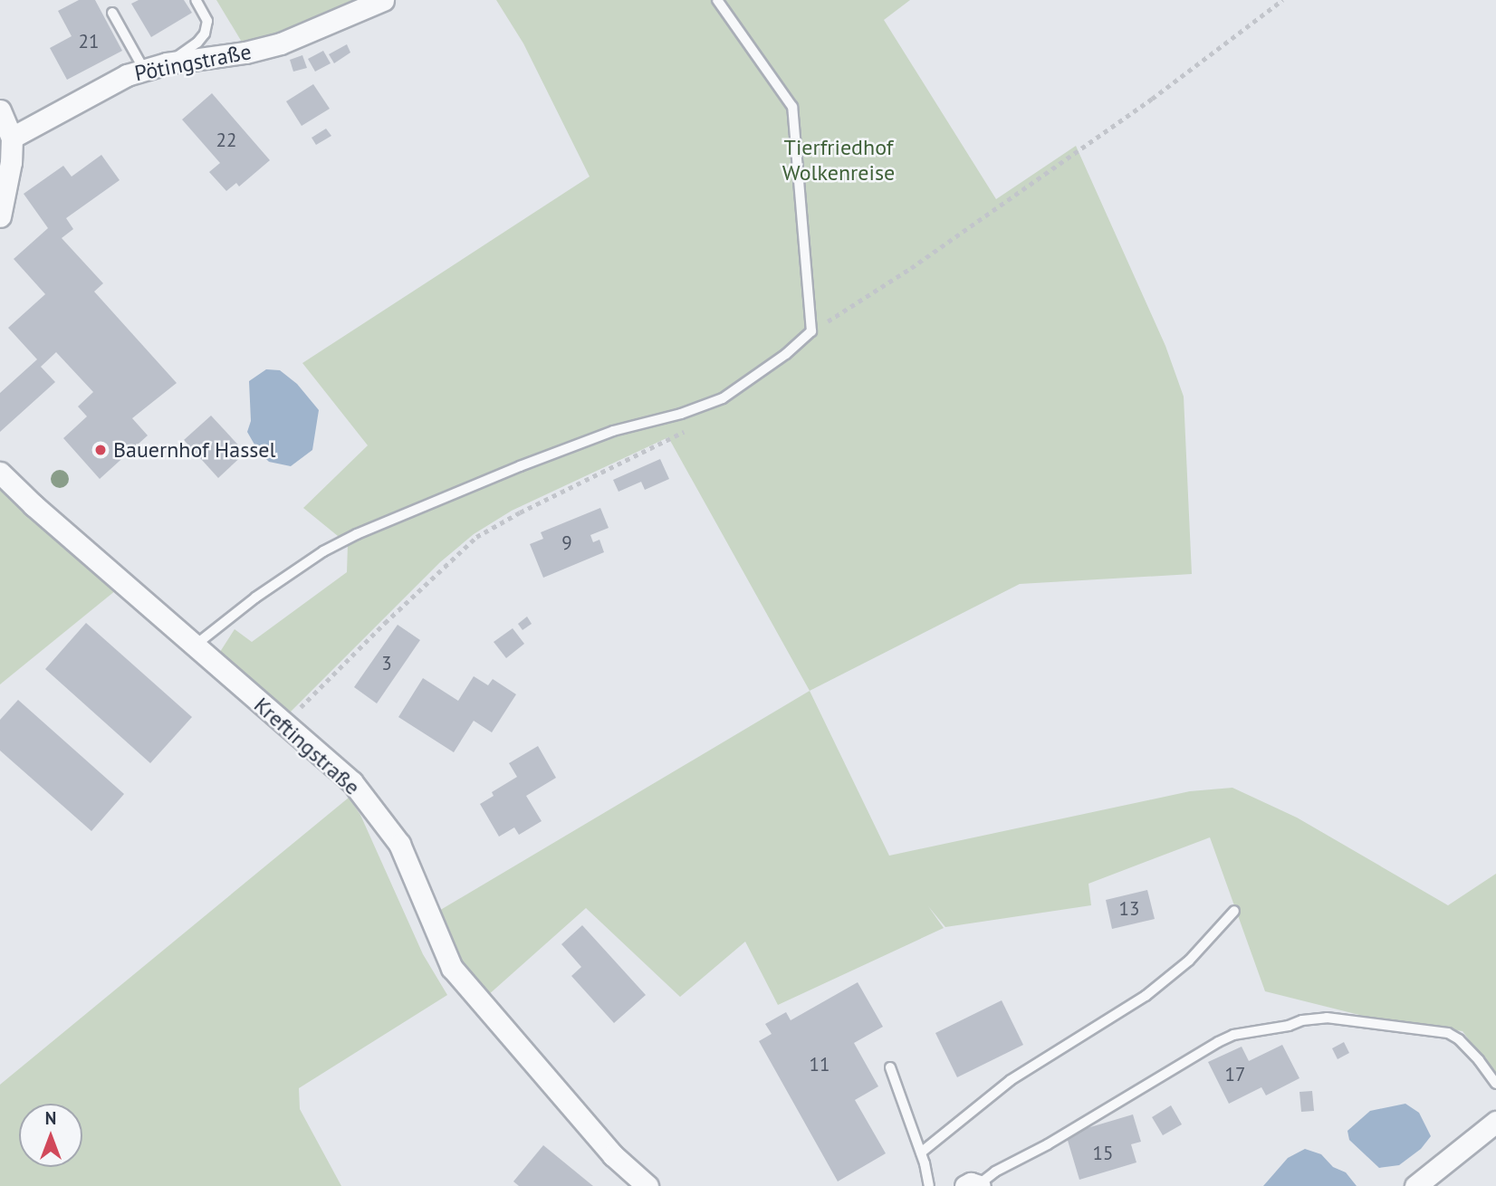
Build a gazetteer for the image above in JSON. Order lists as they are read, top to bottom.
{
  "streets": {
    "street": ["Pötingstraße", "Kreftingstraße"]
  },
  "parks": ["Tierfriedhof Wolkenreise"],
  "places": ["Bauernhof Hassel"],
  "house_numbers": [
    "21",
    "22",
    "9",
    "3",
    "13",
    "11",
    "17",
    "15"
  ],
  "north": "top"
}
